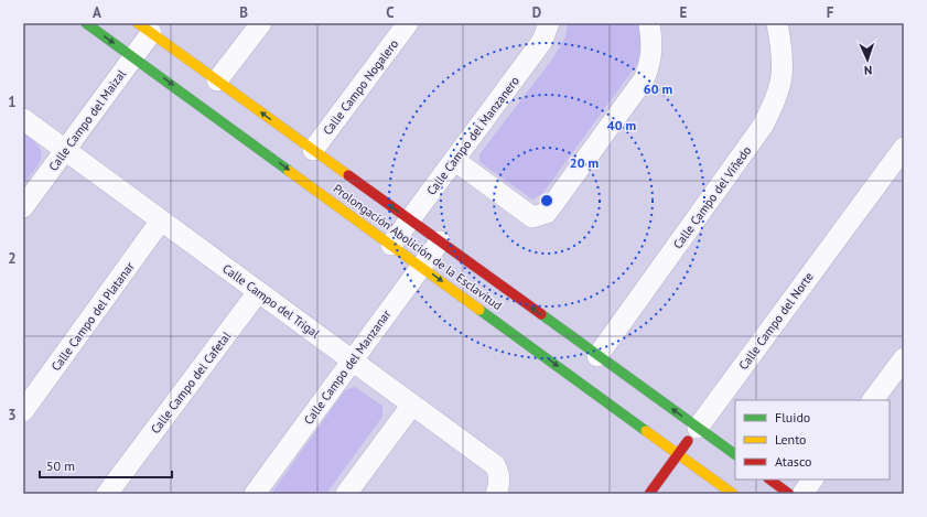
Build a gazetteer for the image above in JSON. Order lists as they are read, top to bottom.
{
  "streets": {
    "main road": ["Prolongación Abolición de la Esclavitud", "Calle Campo del Norte"],
    "street": [
      "Calle Campo Nogalero",
      "Calle Campo del Maizal",
      "Calle Campo del Manzanero",
      "Calle Campo del Viñedo",
      "Calle Campo del Trigal",
      "Calle Campo del Platanar",
      "Calle Campo del Manzanar",
      "Calle Campo del Cafetal"
    ]
  },
  "crossings": [
    ["Calle Campo Nogalero", "Prolongación Abolición de la Esclavitud"],
    ["Calle Campo del Maizal", "Prolongación Abolición de la Esclavitud"],
    ["Calle Campo del Maizal", "Calle Campo del Trigal"],
    ["Calle Campo del Manzanero", "Prolongación Abolición de la Esclavitud"],
    ["Calle Campo del Viñedo", "Prolongación Abolición de la Esclavitud"],
    ["Prolongación Abolición de la Esclavitud", "Calle Campo del Norte"],
    ["Prolongación Abolición de la Esclavitud", "Calle Campo del Manzanar"],
    ["Calle Campo del Trigal", "Calle Campo del Platanar"],
    ["Calle Campo del Trigal", "Calle Campo del Manzanar"],
    ["Calle Campo del Trigal", "Calle Campo del Cafetal"]
  ],
  "legend": ["Fluido", "Lento", "Atasco"],
  "scale_bar": "50 m",
  "north": "bottom",
  "grid": {
    "columns": [
      "A",
      "B",
      "C",
      "D",
      "E",
      "F"
    ],
    "rows": ["1", "2", "3"]
  },
  "rings": ["60 m", "40 m", "20 m"]
}
